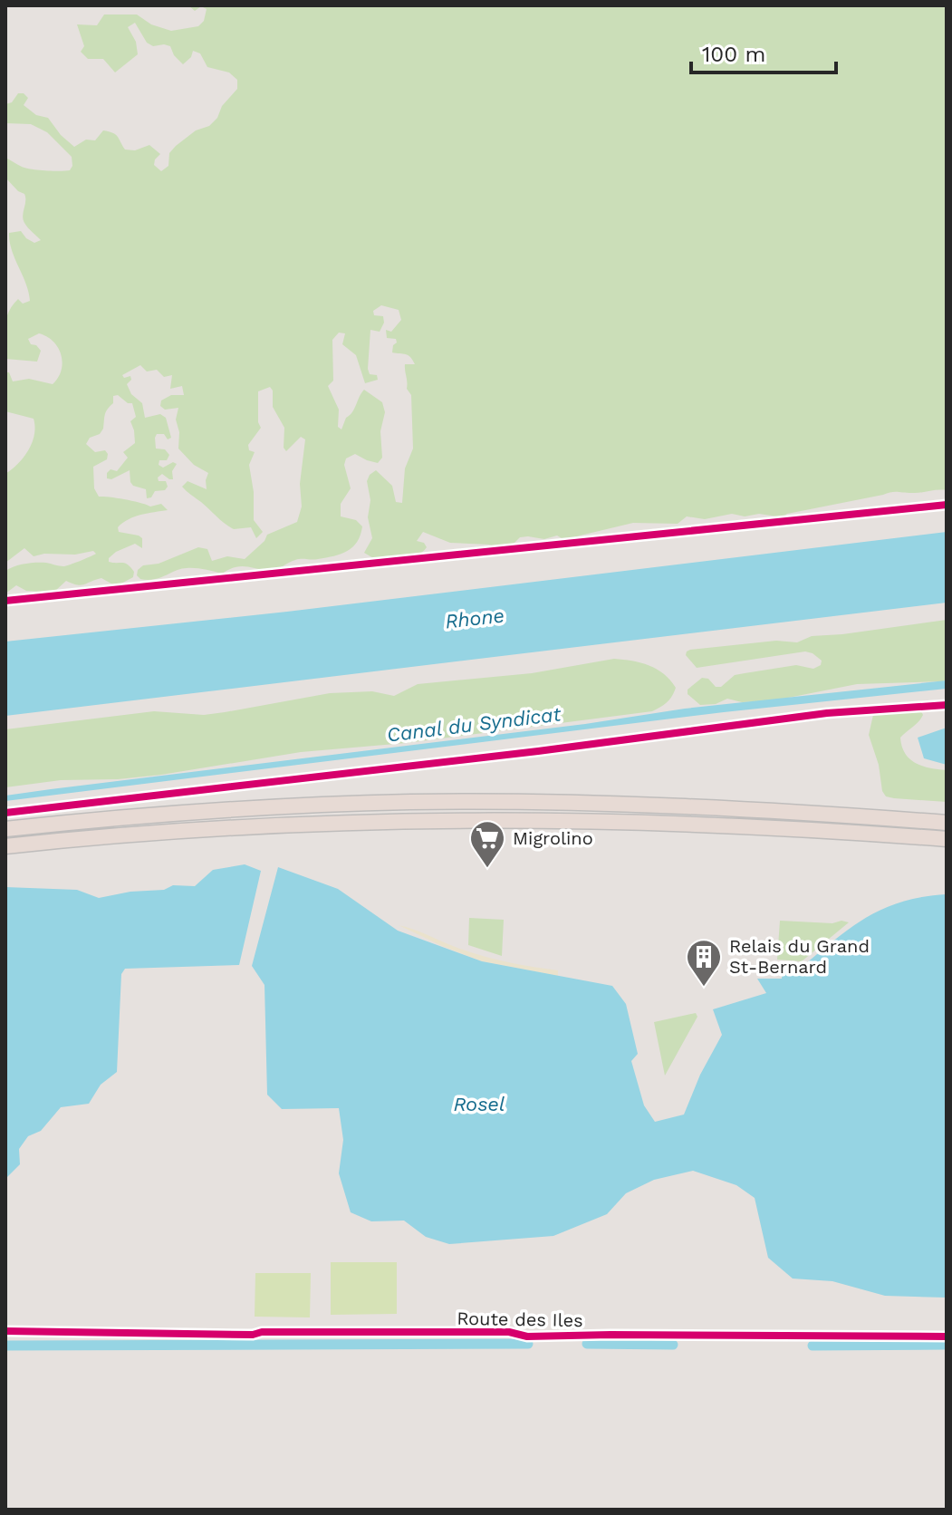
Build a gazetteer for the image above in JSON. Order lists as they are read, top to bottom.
{
  "streets": {
    "street": ["Route des Iles"]
  },
  "water": ["Rhone", "Canal du Syndicat", "Rosel"],
  "places": {
    "supermarket": ["Migrolino"],
    "building": ["Relais du Grand St-Bernard"]
  },
  "scale_bar": "100 m"
}
